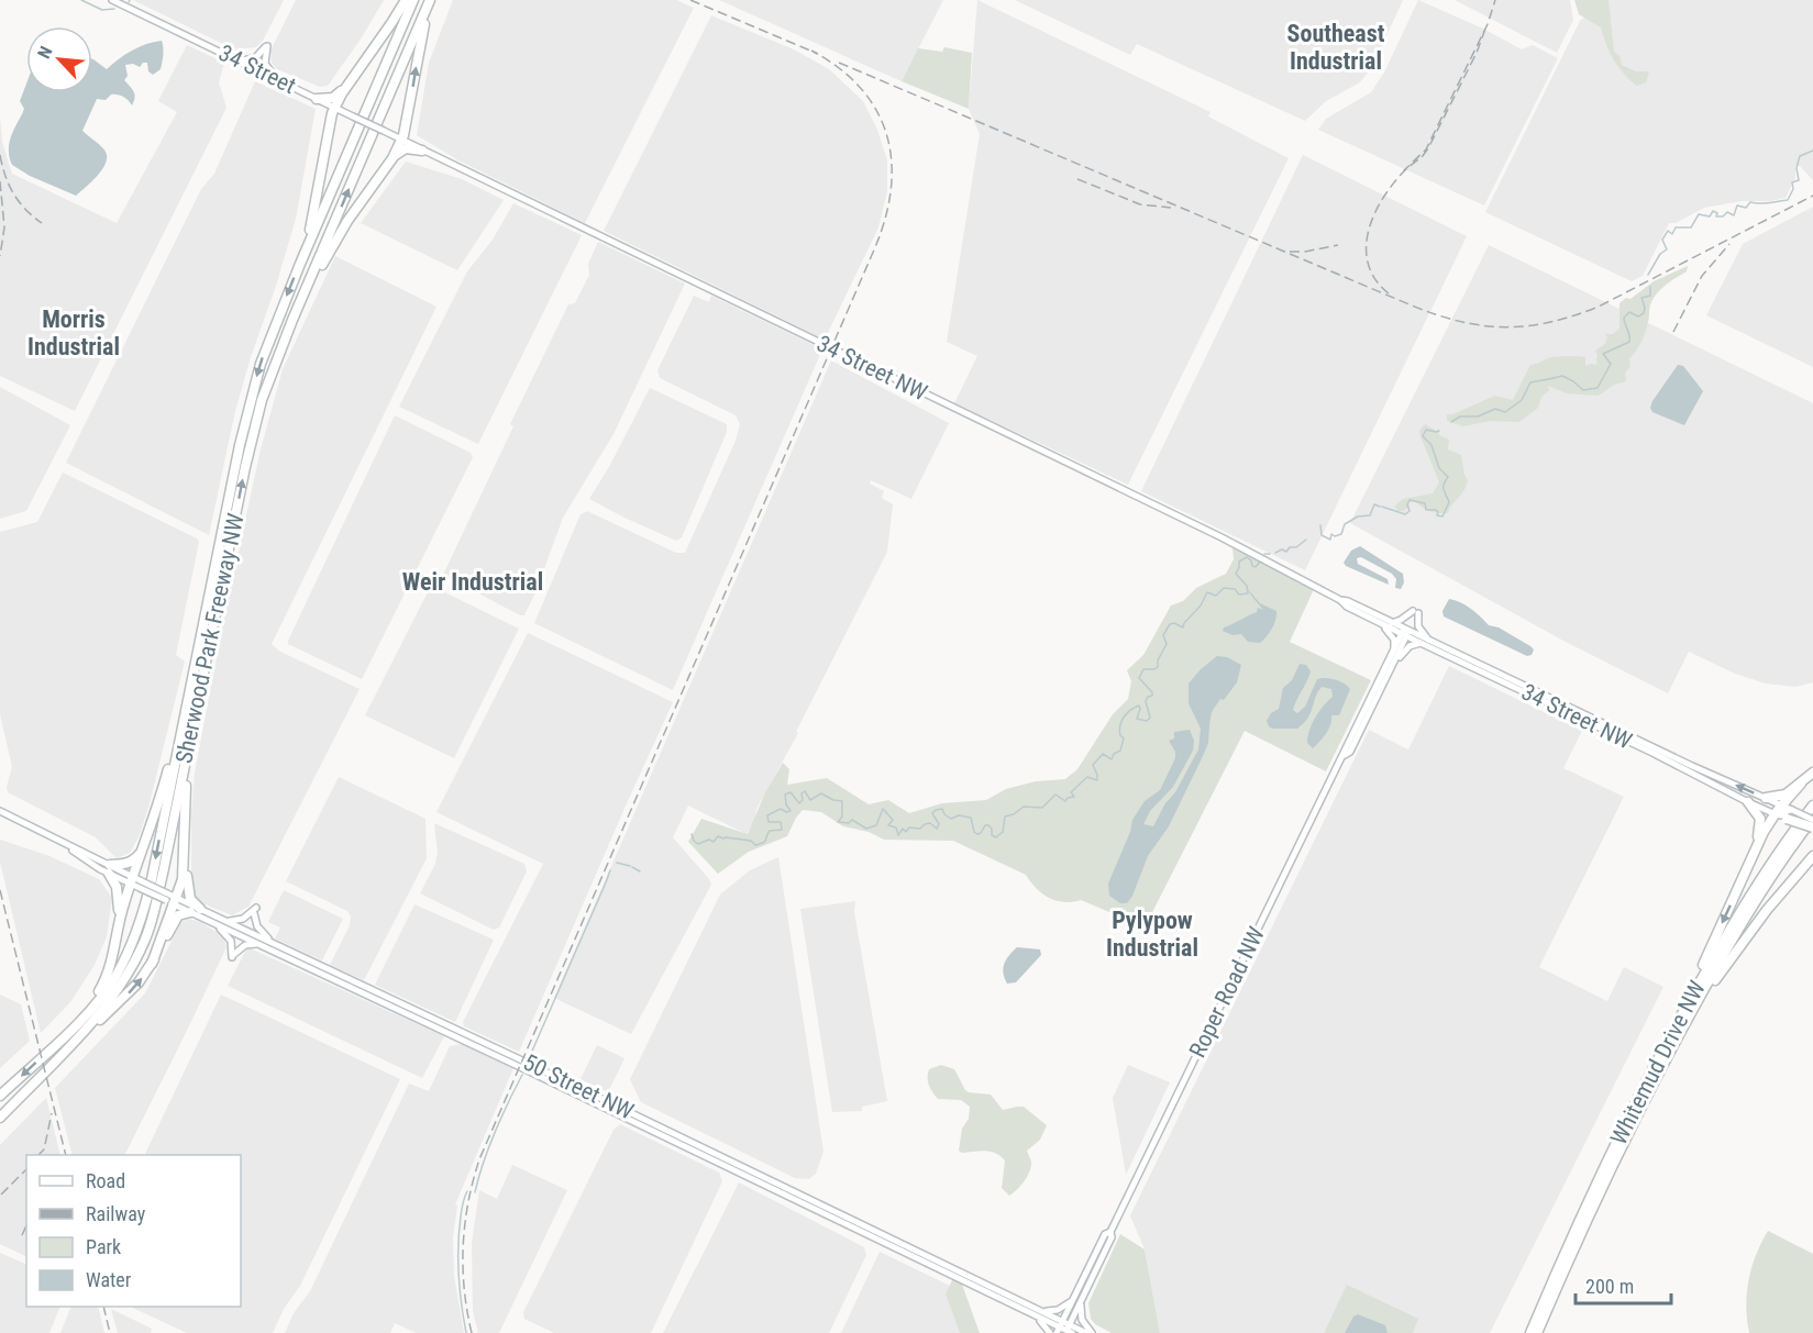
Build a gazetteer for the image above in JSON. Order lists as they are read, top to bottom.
{
  "streets": {
    "highway": ["Sherwood Park Freeway NW", "Whitemud Drive NW"],
    "main road": [
      "34 Street",
      "34 Street NW",
      "Roper Road NW",
      "50 Street NW"
    ]
  },
  "crossings": [
    ["34 Street", "34 Street NW"],
    ["34 Street", "Sherwood Park Freeway NW"],
    ["34 Street NW", "Roper Road NW"],
    ["Roper Road NW", "50 Street NW"]
  ],
  "districts": [
    "Southeast Industrial",
    "Morris Industrial",
    "Weir Industrial",
    "Pylypow Industrial"
  ],
  "legend": [
    "Road",
    "Railway",
    "Park",
    "Water"
  ],
  "scale_bar": "200 m",
  "north": "top left"
}
